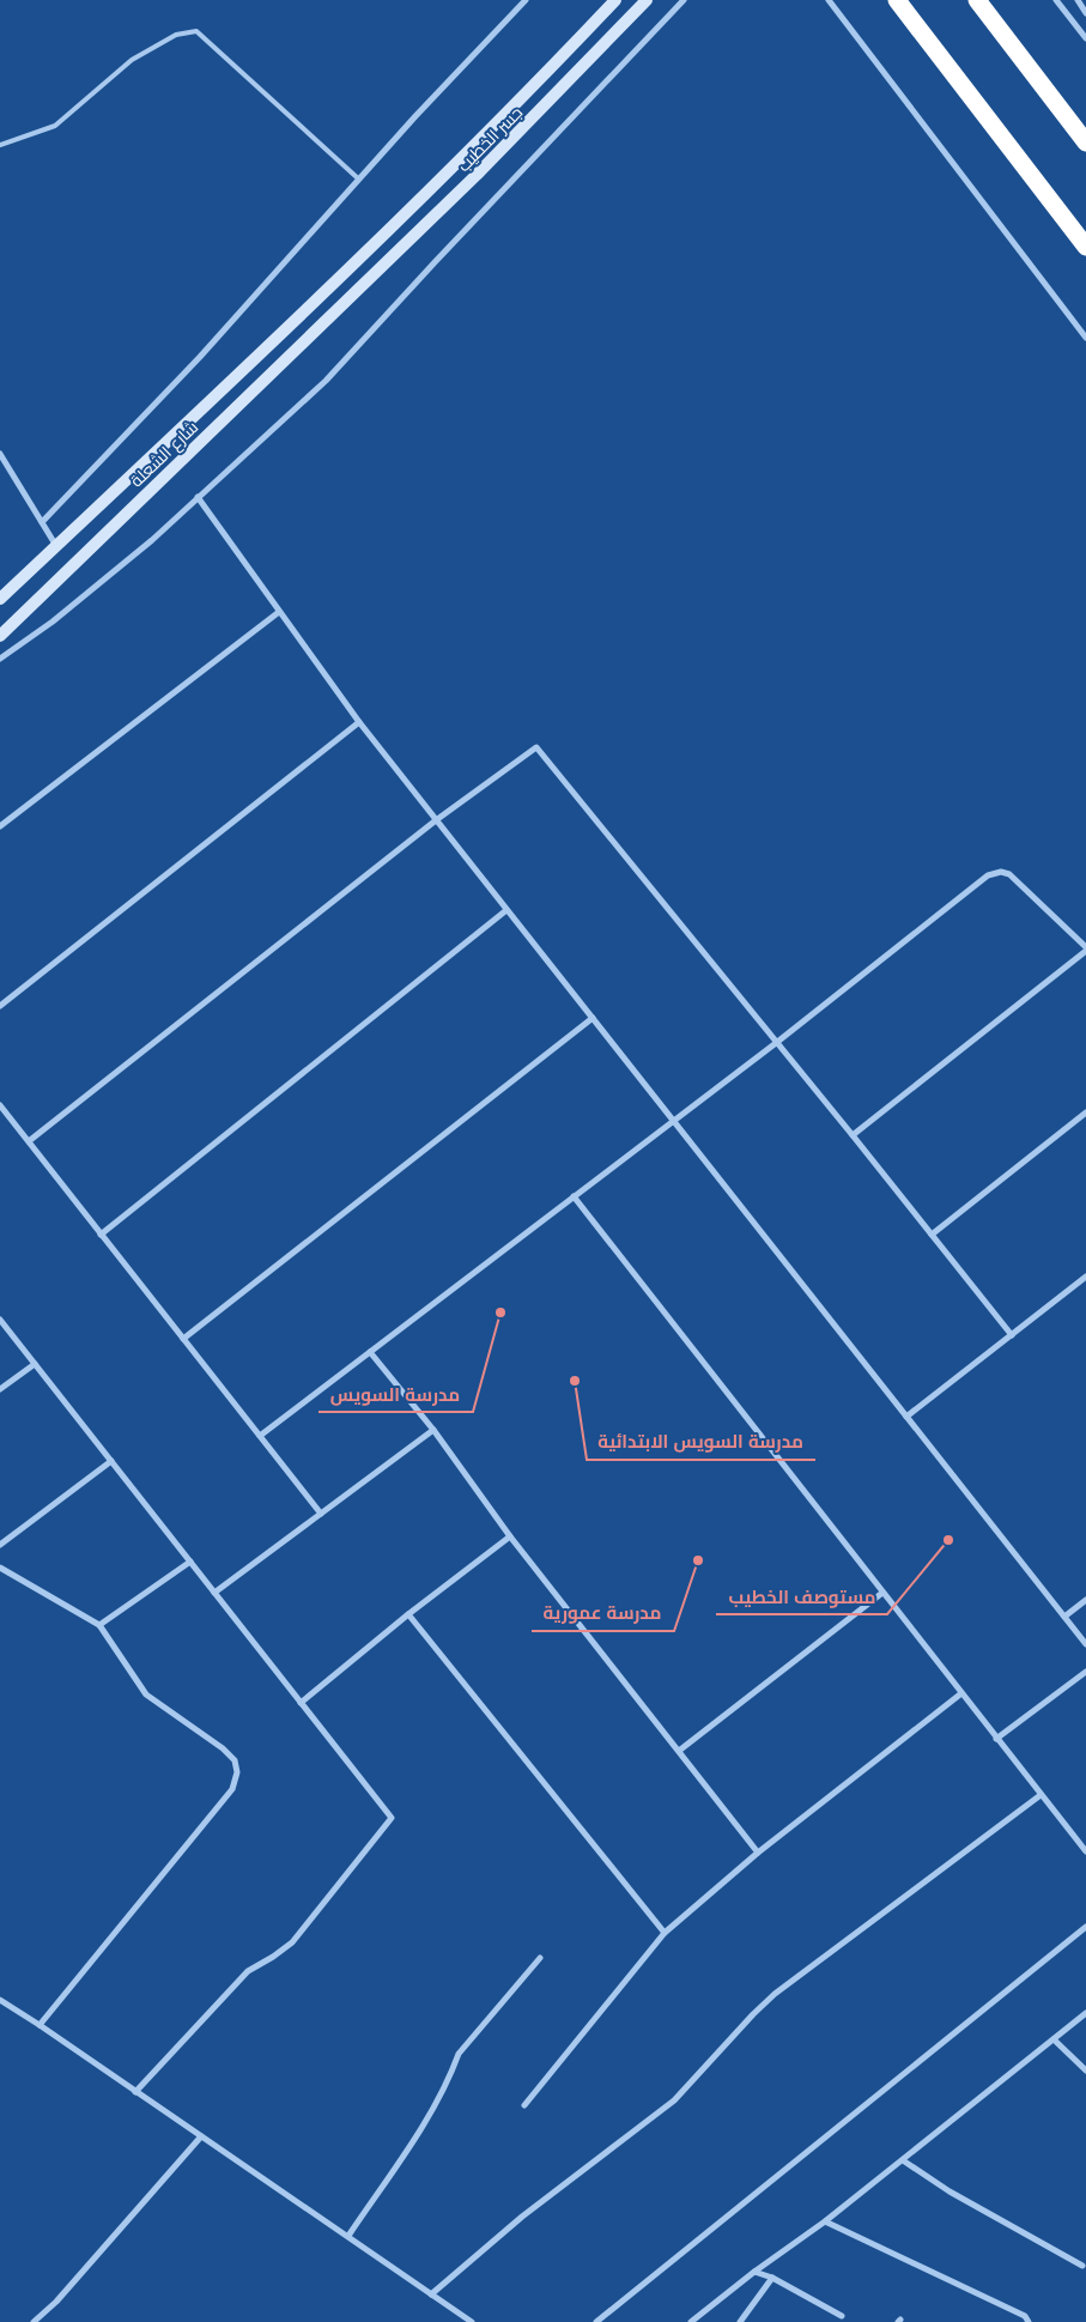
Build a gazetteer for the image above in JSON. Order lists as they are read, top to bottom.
{
  "streets": {
    "main road": ["جسر الخطيب", "شارع الشعلة"]
  },
  "crossings": [
    ["جسر الخطيب", "شارع الشعلة"]
  ],
  "places": [
    "مدرسة السويس",
    "مدرسة السويس الابتدائية",
    "مستوصف الخطيب",
    "مدرسة عمورية"
  ]
}
